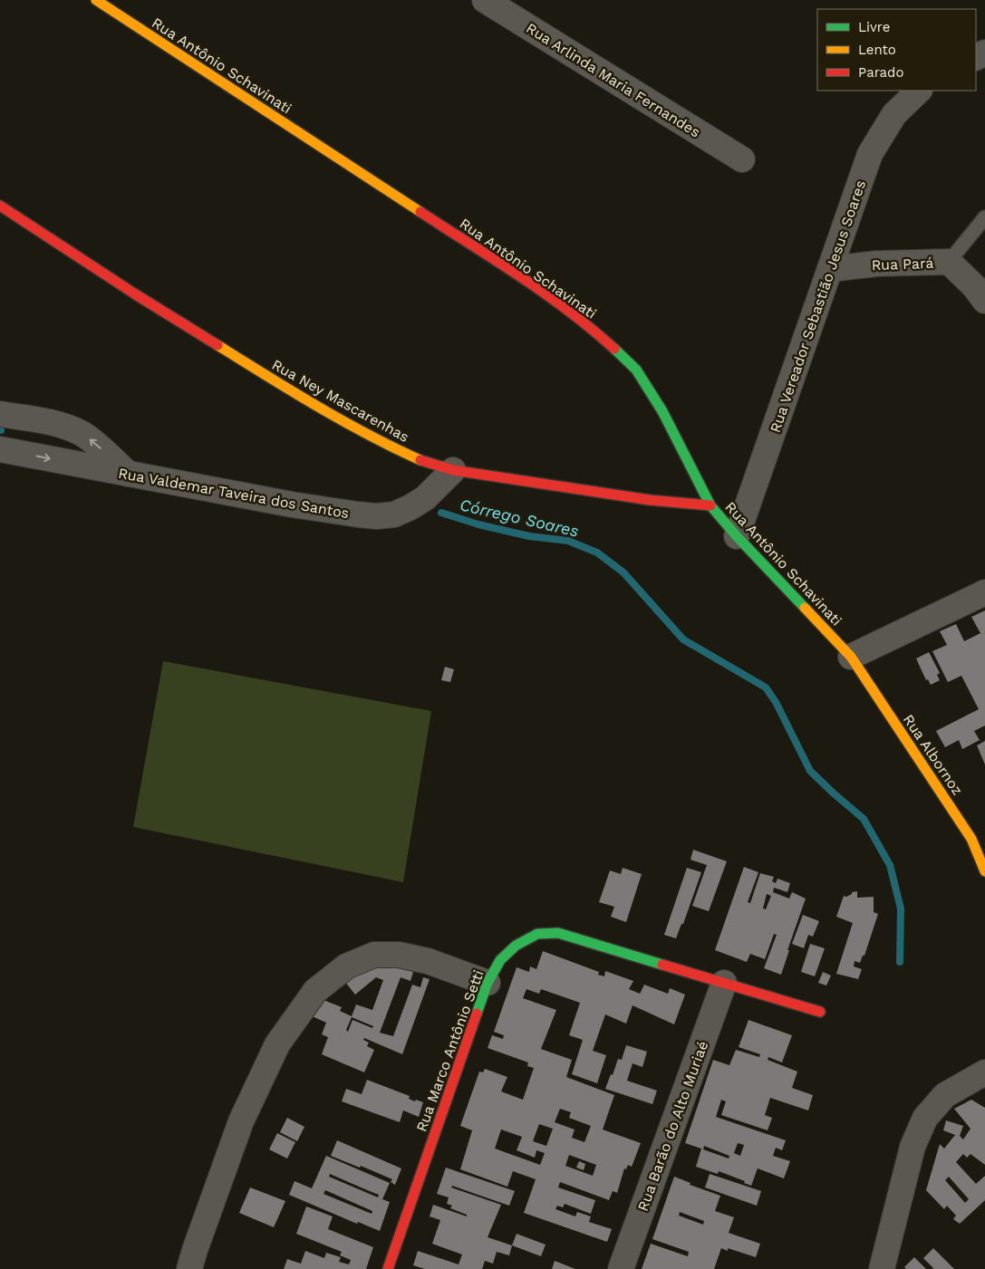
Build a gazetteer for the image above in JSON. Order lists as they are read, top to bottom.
{
  "streets": {
    "street": [
      "Rua Antônio Schavinati",
      "Rua Arlinda Maria Fernandes",
      "Rua Pará",
      "Rua Vereador Sebastião Jesus Soares",
      "Rua Ney Mascarenhas",
      "Rua Valdemar Taveira dos Santos",
      "Rua Albornoz",
      "Rua Marco Antônio Setti",
      "Rua Barão do Alto Muriaé"
    ]
  },
  "crossings": [
    ["Rua Antônio Schavinati", "Rua Vereador Sebastião Jesus Soares"],
    ["Rua Antônio Schavinati", "Rua Ney Mascarenhas"],
    ["Rua Antônio Schavinati", "Rua Albornoz"],
    ["Rua Pará", "Rua Vereador Sebastião Jesus Soares"],
    ["Rua Ney Mascarenhas", "Rua Valdemar Taveira dos Santos"],
    ["Rua Marco Antônio Setti", "Rua Barão do Alto Muriaé"]
  ],
  "water": ["Córrego Soares"],
  "legend": ["Livre", "Lento", "Parado"]
}
